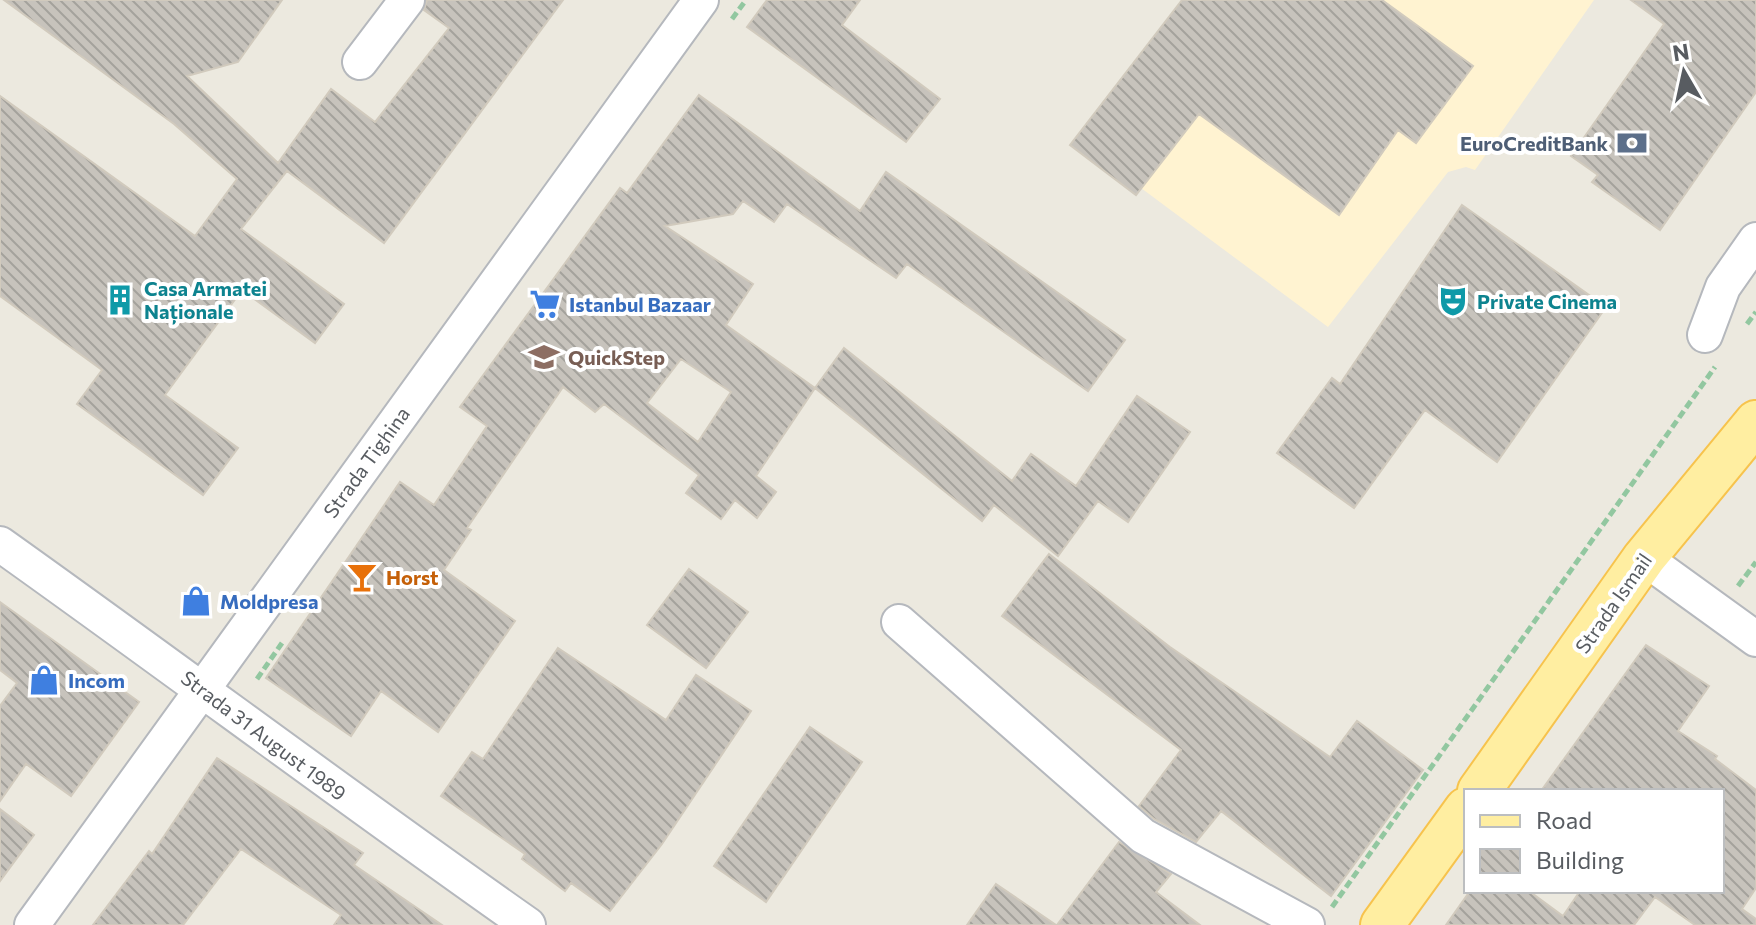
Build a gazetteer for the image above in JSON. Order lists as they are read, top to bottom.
{
  "streets": {
    "main road": ["Strada Ismail"],
    "street": ["Strada Tighina", "Strada 31 August 1989"]
  },
  "crossings": [
    ["Strada Tighina", "Strada 31 August 1989"]
  ],
  "places": {
    "bank": ["EuroCreditBank"],
    "building": ["Casa Armatei Naționale"],
    "theatre": ["Private Cinema"],
    "supermarket": ["Istanbul Bazaar"],
    "school or university": ["QuickStep"],
    "bar": ["Horst"],
    "shop": ["Moldpresa", "Incom"]
  },
  "legend": ["Road", "Building"],
  "north": "top"
}
